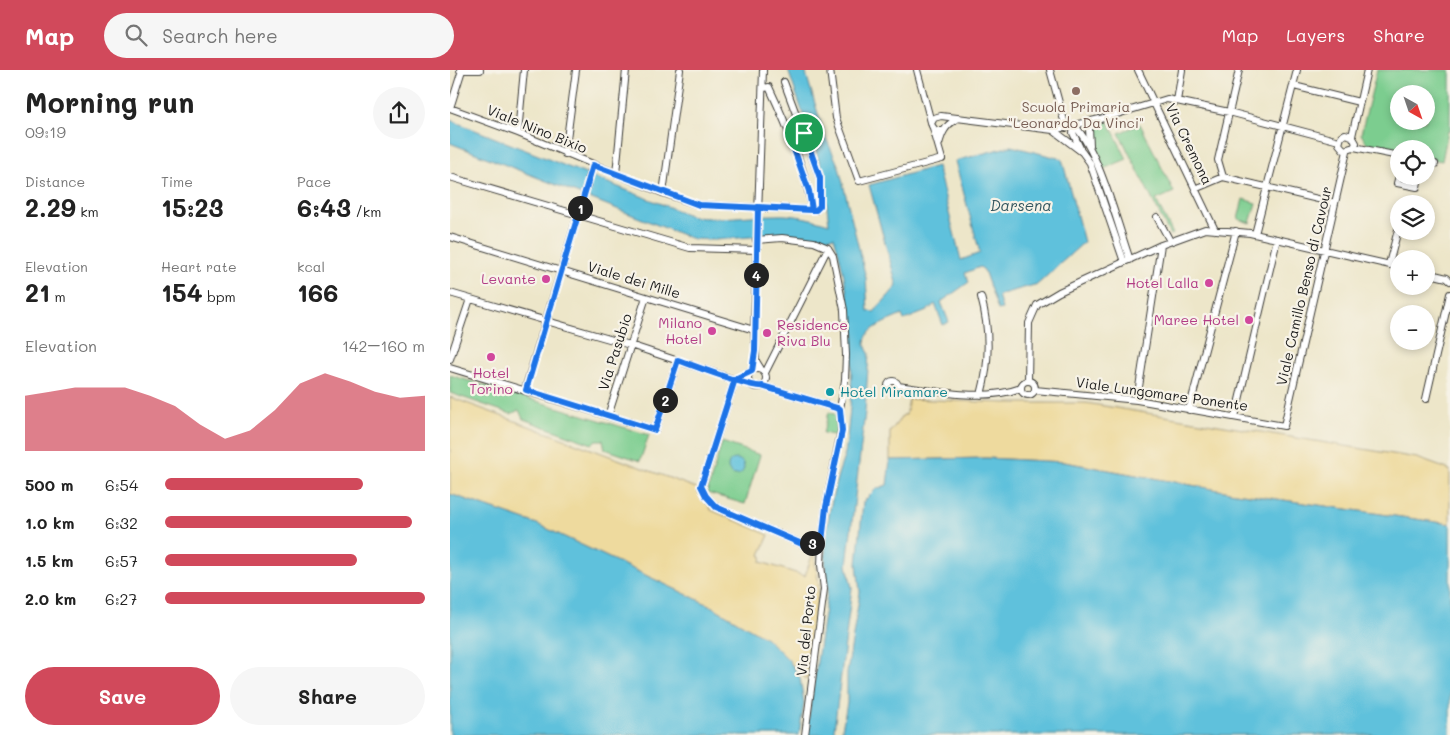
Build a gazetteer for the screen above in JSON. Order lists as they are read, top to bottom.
{
  "streets": {
    "street": [
      "Viale Nino Bixio",
      "Via Cremona",
      "Viale dei Mille",
      "Viale Camillo Benso di Cavour",
      "Via Pasubio",
      "Viale Lungomare Ponente",
      "Via del Porto"
    ]
  },
  "crossings": [
    ["Viale dei Mille", "Via Pasubio"],
    ["Viale Camillo Benso di Cavour", "Viale Lungomare Ponente"]
  ],
  "water": ["Darsena"],
  "places": [
    "Scuola Primaria \"Leonardo Da Vinci\"",
    "Levante",
    "Hotel Lalla",
    "Maree Hotel",
    "Milano Hotel",
    "Residence Riva Blu",
    "Hotel Torino",
    "Hotel Miramare"
  ],
  "north": "bottom right",
  "page": {
    "header": "Map",
    "search": "Search here",
    "nav": ["Map", "Layers", "Share"],
    "heading": ["Morning run", "09:19"],
    "map_buttons": ["+", "−"],
    "stats": [
      ["Distance", "2.29 km"],
      ["Time", "15:23"],
      ["Pace", "6:43 /km"],
      ["Elevation", "21 m"],
      ["Heart rate", "154 bpm"],
      ["kcal", "166"]
    ],
    "pins": [
      "1",
      "4",
      "2",
      "3"
    ],
    "chart": ["Elevation", "142–160 m"],
    "list": [
      {
        "name": "500 m",
        "note": "6:54"
      },
      {
        "name": "1.0 km",
        "note": "6:32"
      },
      {
        "name": "1.5 km",
        "note": "6:57"
      },
      {
        "name": "2.0 km",
        "note": "6:27"
      }
    ],
    "buttons": ["Save", "Share"]
  }
}
